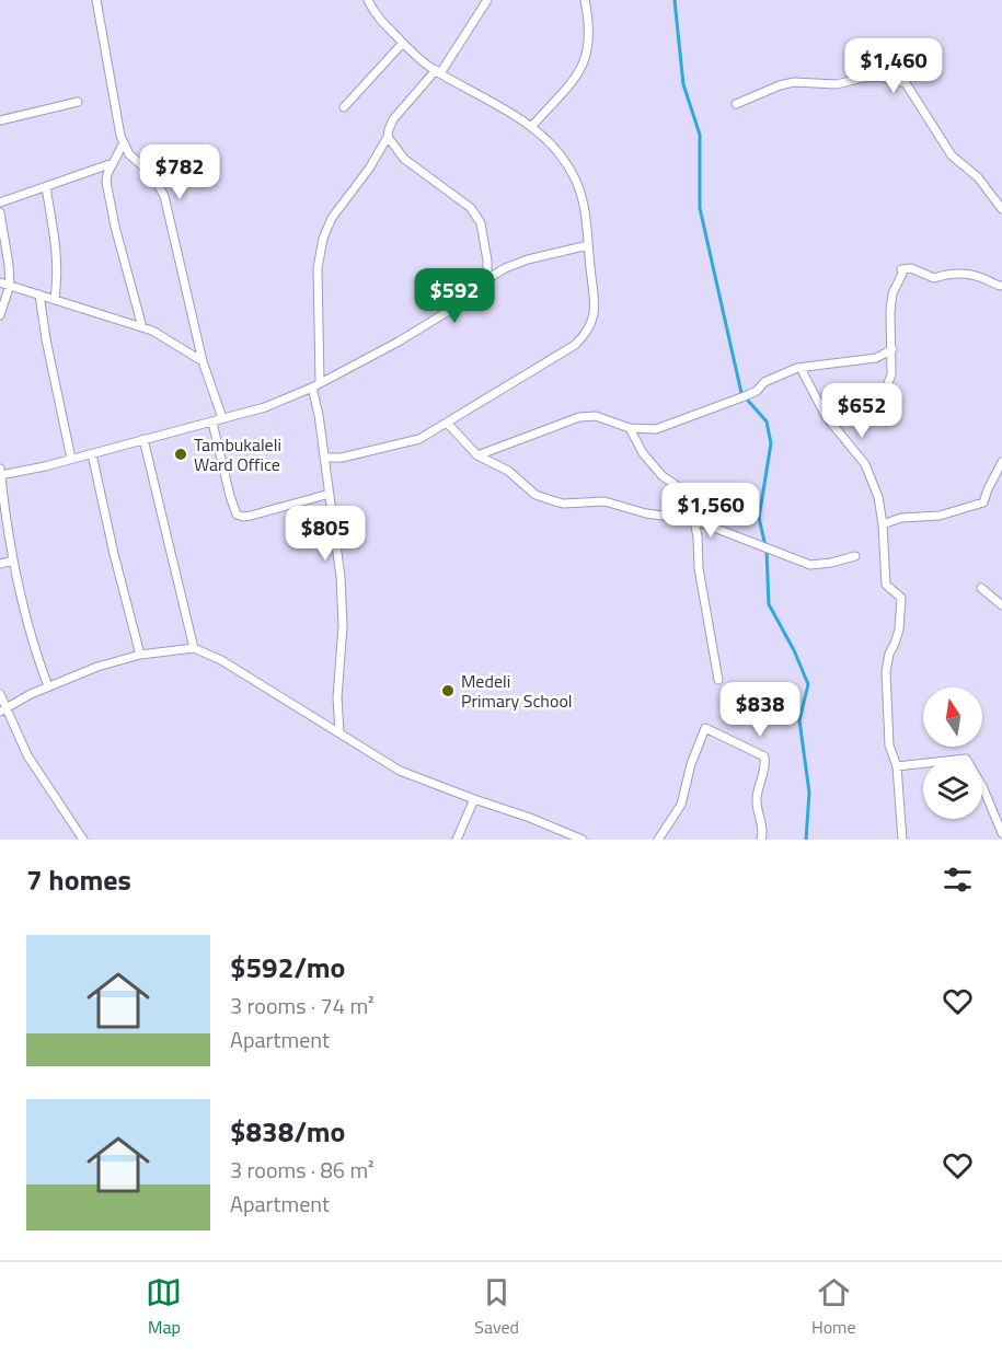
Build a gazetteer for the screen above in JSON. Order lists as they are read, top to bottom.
{
  "places": ["Tambukaleli Ward Office", "Medeli Primary School"],
  "north": "top",
  "page": {
    "price": [
      "$1,460",
      "$782",
      "$592",
      "$652",
      "$1,560",
      "$805",
      "$838"
    ],
    "heading": "7 homes",
    "list": [
      {
        "name": "$592/mo",
        "note": "3 rooms · 74 m² · Apartment"
      },
      {
        "name": "$838/mo",
        "note": "3 rooms · 86 m² · Apartment"
      }
    ],
    "tabs": ["Map", "Saved", "Home"]
  }
}
